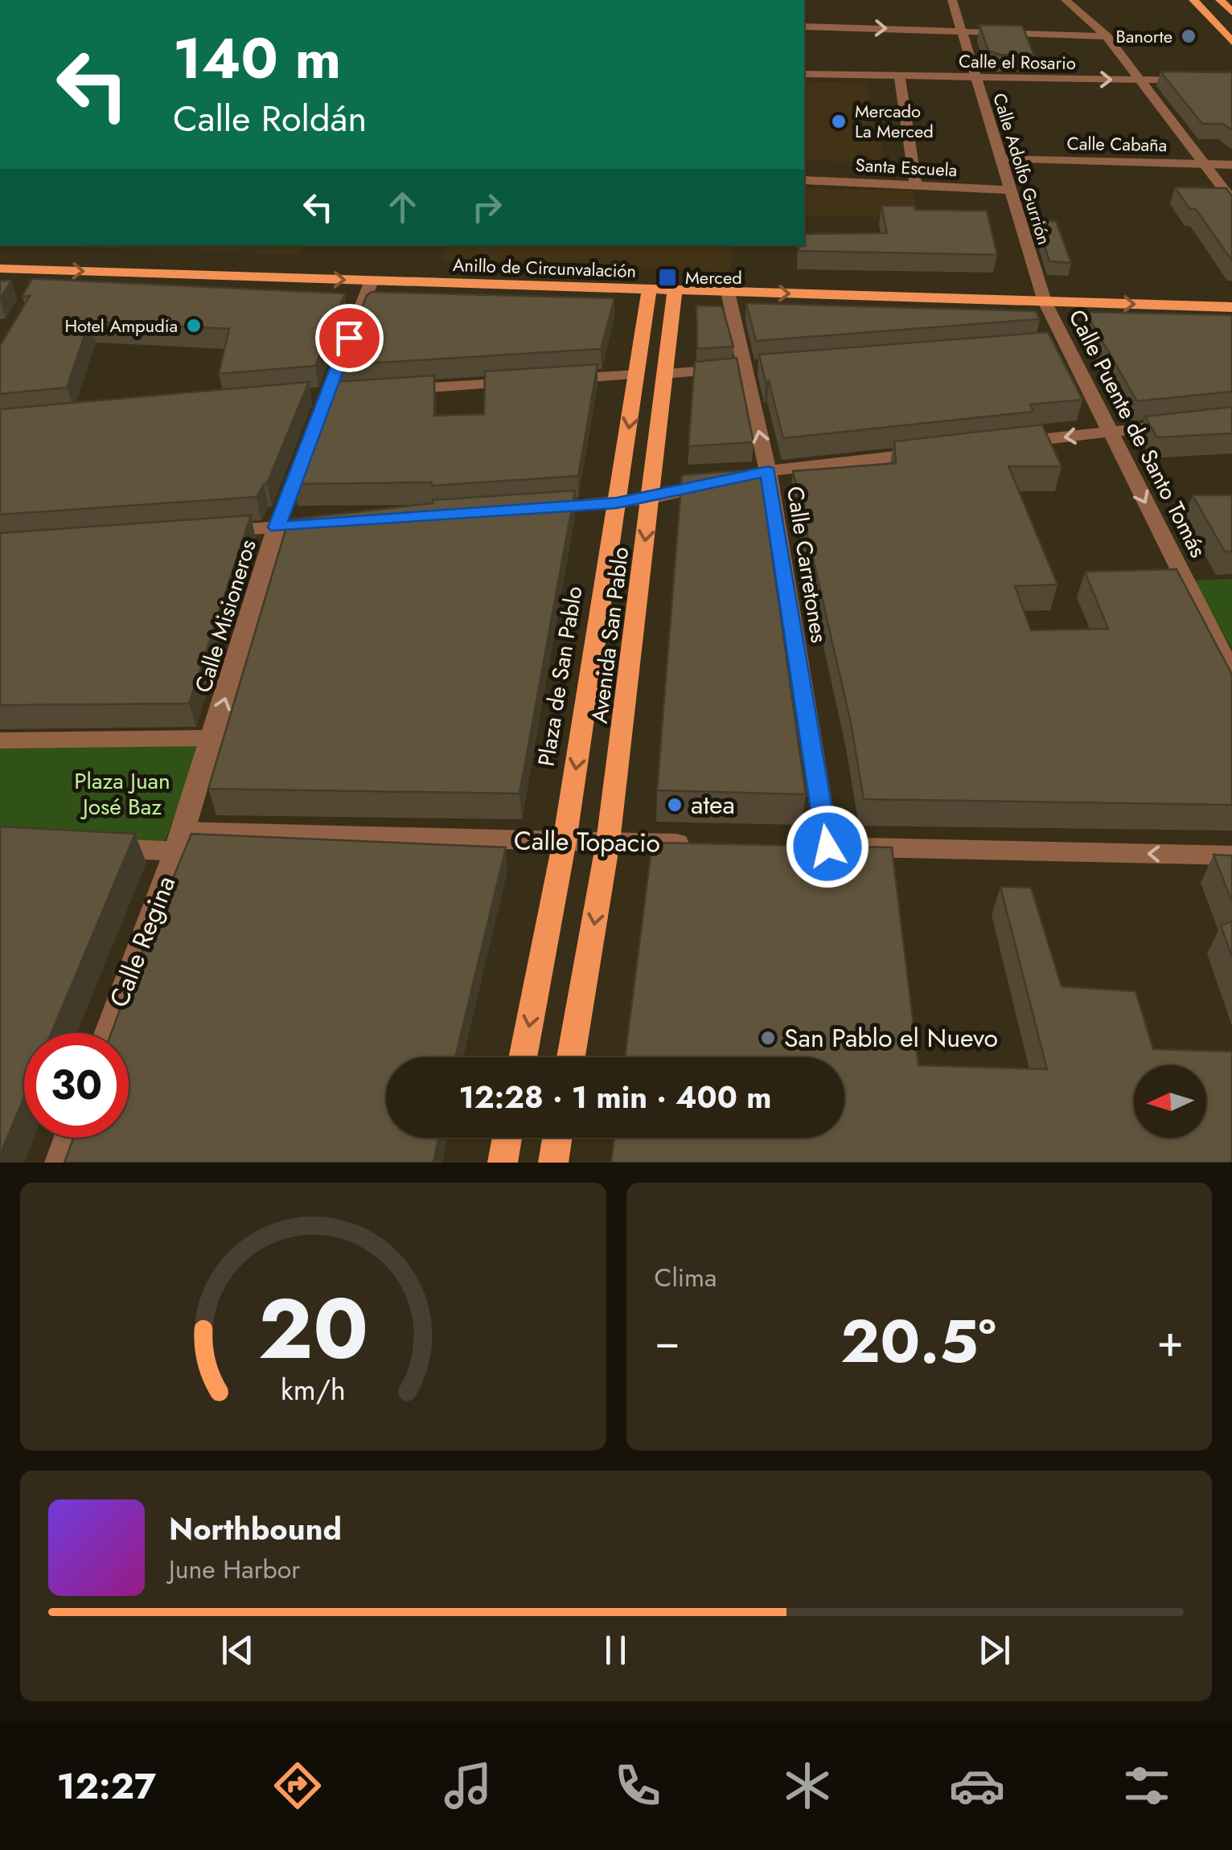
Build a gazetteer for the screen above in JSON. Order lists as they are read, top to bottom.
{
  "streets": {
    "main road": ["Anillo de Circunvalación", "Avenida San Pablo", "Plaza de San Pablo"],
    "street": [
      "Calle el Rosario",
      "Calle Cabaña",
      "Santa Escuela",
      "Calle Adolfo Gurrión",
      "Calle Puente de Santo Tomás",
      "Calle Carretones",
      "Calle Misioneros",
      "Calle Topacio",
      "Calle Regina"
    ]
  },
  "crossings": [
    ["Calle el Rosario", "Calle Adolfo Gurrión"],
    ["Calle Cabaña", "Calle Adolfo Gurrión"],
    ["Santa Escuela", "Calle Adolfo Gurrión"],
    ["Calle Adolfo Gurrión", "Anillo de Circunvalación"],
    ["Calle Adolfo Gurrión", "Calle Puente de Santo Tomás"],
    ["Anillo de Circunvalación", "Calle Puente de Santo Tomás"],
    ["Anillo de Circunvalación", "Calle Carretones"],
    ["Anillo de Circunvalación", "Calle Misioneros"],
    ["Anillo de Circunvalación", "Avenida San Pablo"],
    ["Anillo de Circunvalación", "Plaza de San Pablo"],
    ["Calle Misioneros", "Calle Topacio"],
    ["Calle Misioneros", "Calle Regina"],
    ["Avenida San Pablo", "Calle Topacio"],
    ["Plaza de San Pablo", "Calle Topacio"],
    ["Calle Topacio", "Calle Regina"]
  ],
  "one_way": [
    "Anillo de Circunvalación",
    "Calle Puente de Santo Tomás",
    "Calle Misioneros",
    "Avenida San Pablo"
  ],
  "parks": ["Plaza Juan José Baz"],
  "places": {
    "other": [
      "Banorte",
      "Mercado La Merced",
      "Hotel Ampudia",
      "atea",
      "San Pablo el Nuevo"
    ],
    "transit": ["Merced"]
  },
  "north": "left",
  "page": {
    "turn": ["140 m", "Calle Roldán"],
    "limit": "30",
    "trip": "12:28 · 1 min · 400 m",
    "tile": "Clima",
    "heat": ["−", "20.5°", "+"],
    "song": ["Northbound", "June Harbor"],
    "tabs": "12:27",
    "gauge": ["20", "km/h"]
  }
}
